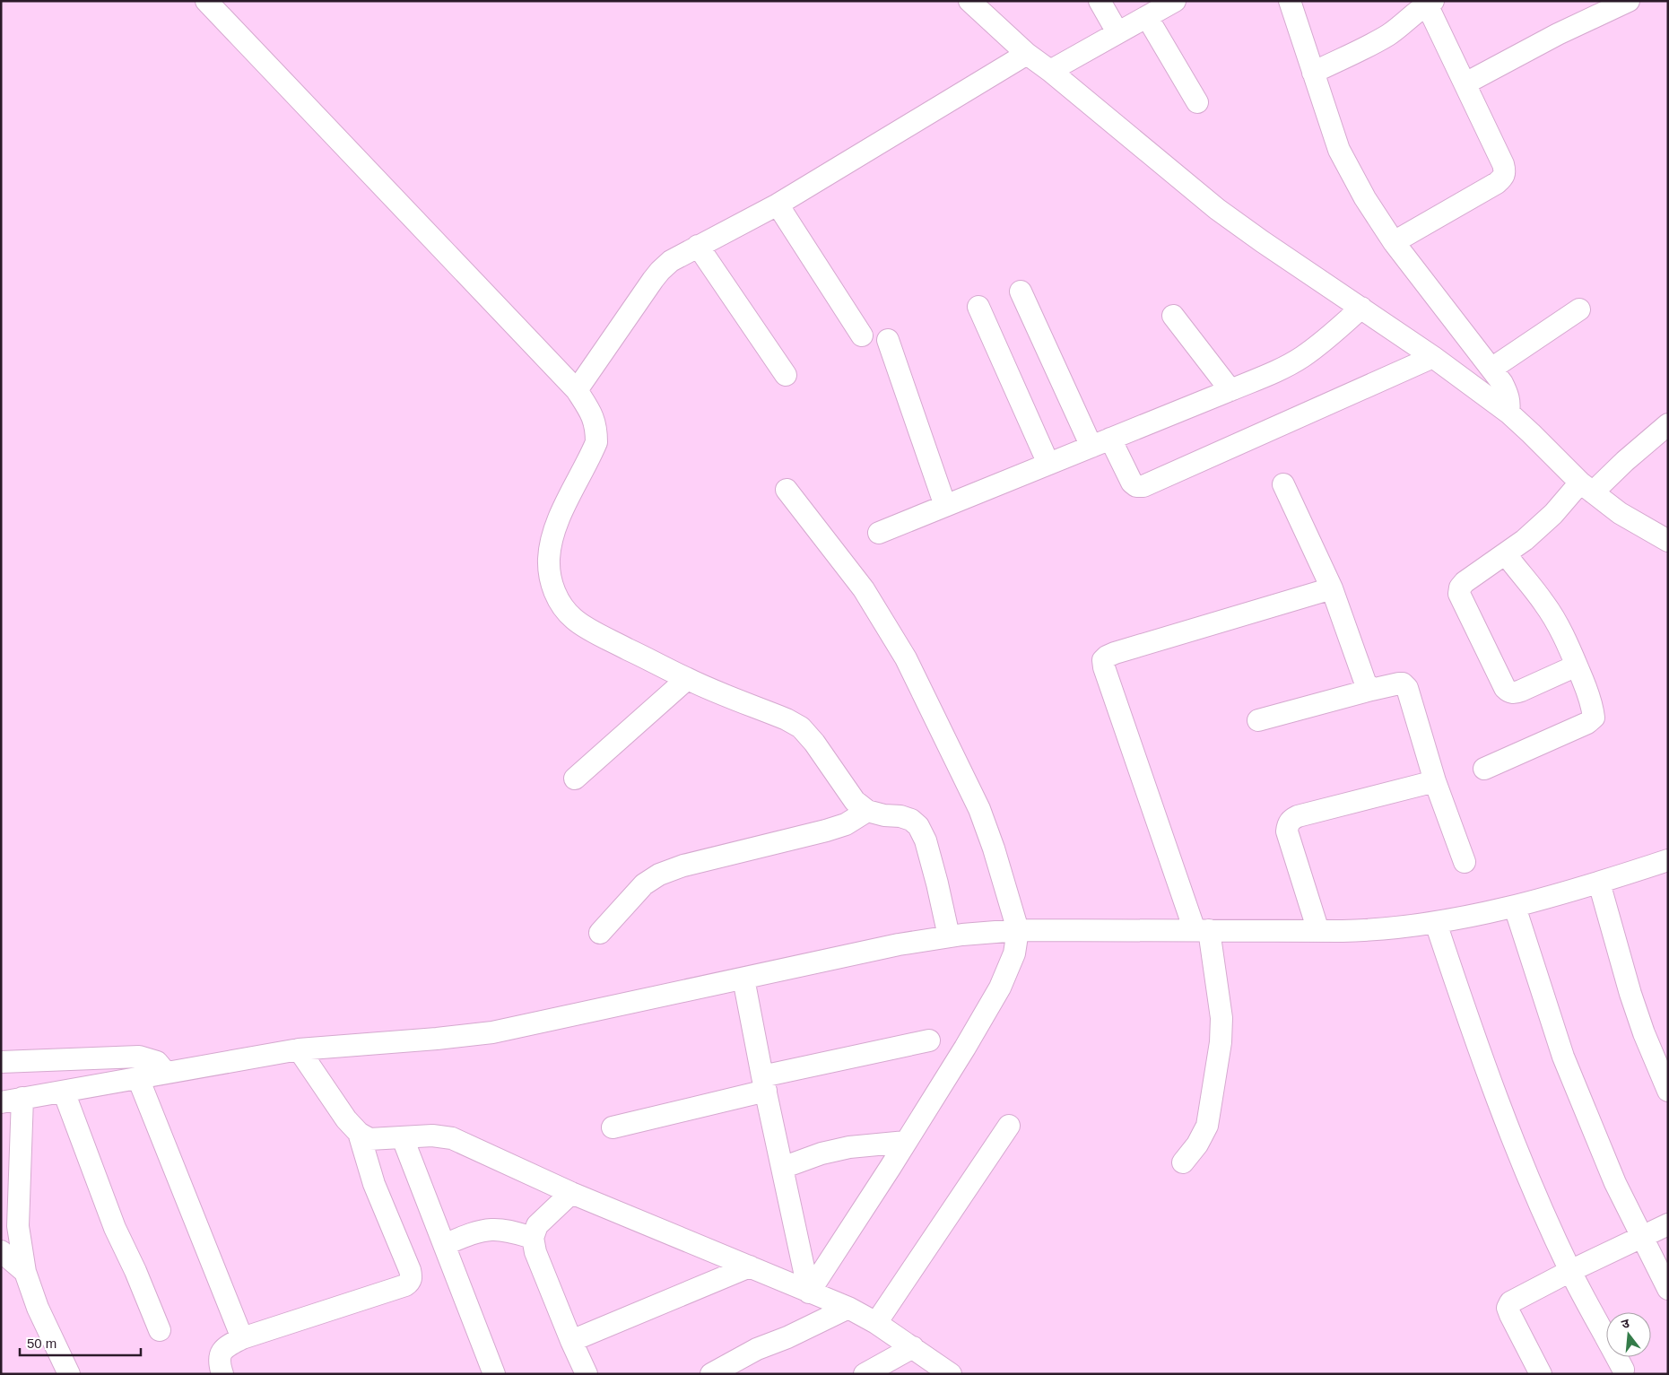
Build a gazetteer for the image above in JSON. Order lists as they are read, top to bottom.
{
  "scale_bar": "50 m",
  "north": "top"
}
